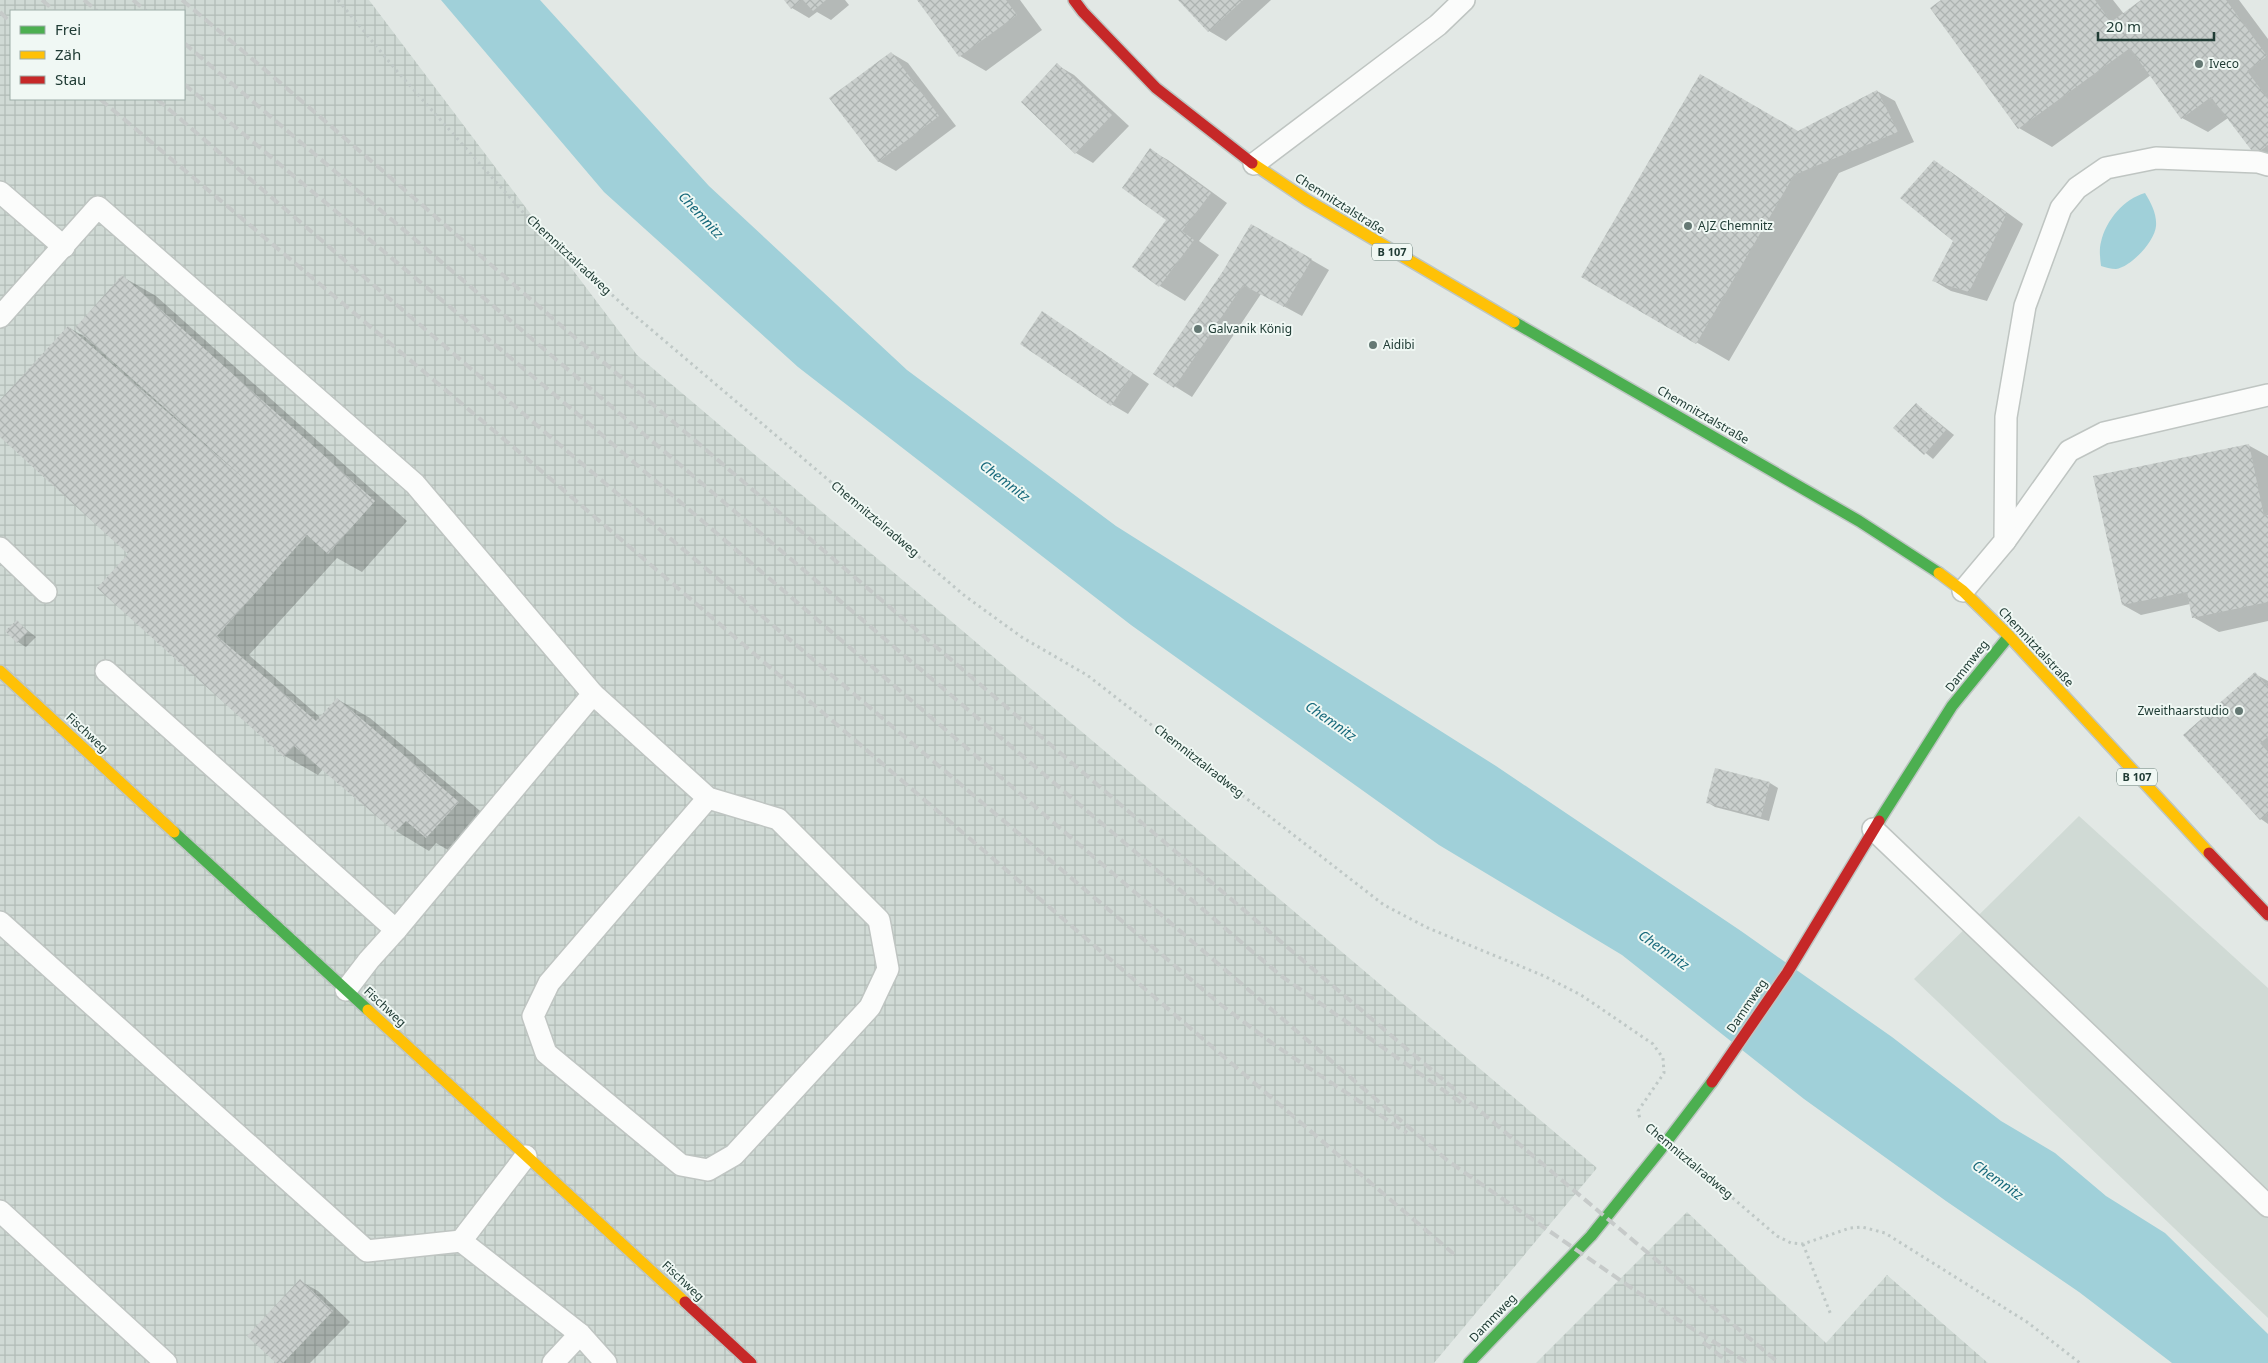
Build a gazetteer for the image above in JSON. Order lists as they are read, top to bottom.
{
  "streets": {
    "street": [
      "Chemnitztalstraße",
      "B 107",
      "Dammweg",
      "Fischweg"
    ],
    "path": ["Chemnitztalradweg"]
  },
  "crossings": [
    ["Chemnitztalstraße", "Dammweg"],
    ["Chemnitztalradweg", "Dammweg"]
  ],
  "water": ["Chemnitz"],
  "places": [
    "Iveco",
    "AJZ Chemnitz",
    "Galvanik König",
    "Aidibi",
    "Zweithaarstudio"
  ],
  "legend": ["Frei", "Zäh", "Stau"],
  "scale_bar": "20 m"
}
